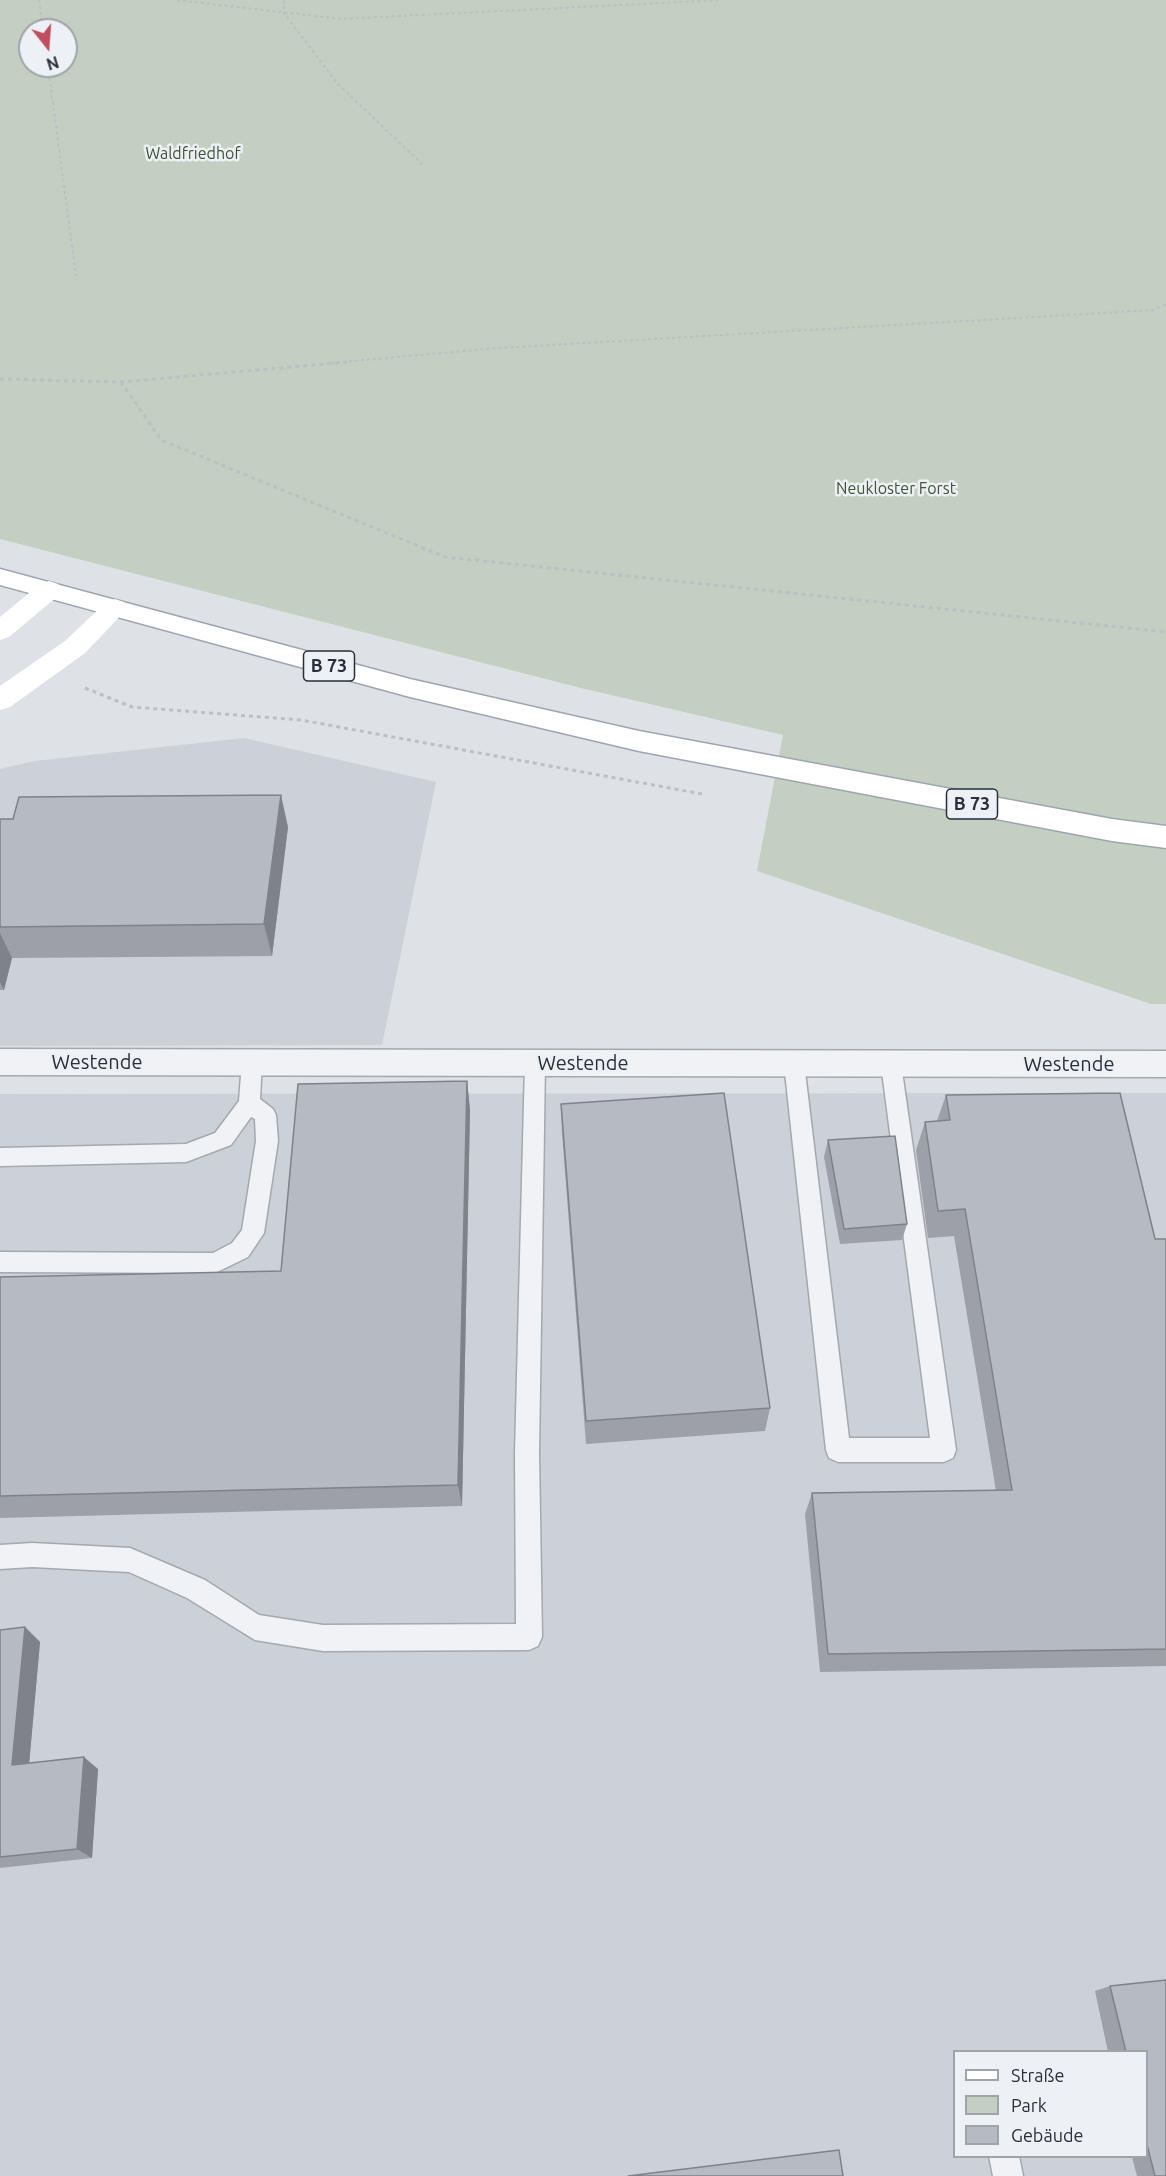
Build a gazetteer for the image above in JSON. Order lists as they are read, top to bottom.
{
  "streets": {
    "main road": ["B 73"],
    "street": ["Westende"]
  },
  "parks": ["Waldfriedhof", "Neukloster Forst"],
  "legend": ["Straße", "Park", "Gebäude"],
  "north": "bottom"
}
